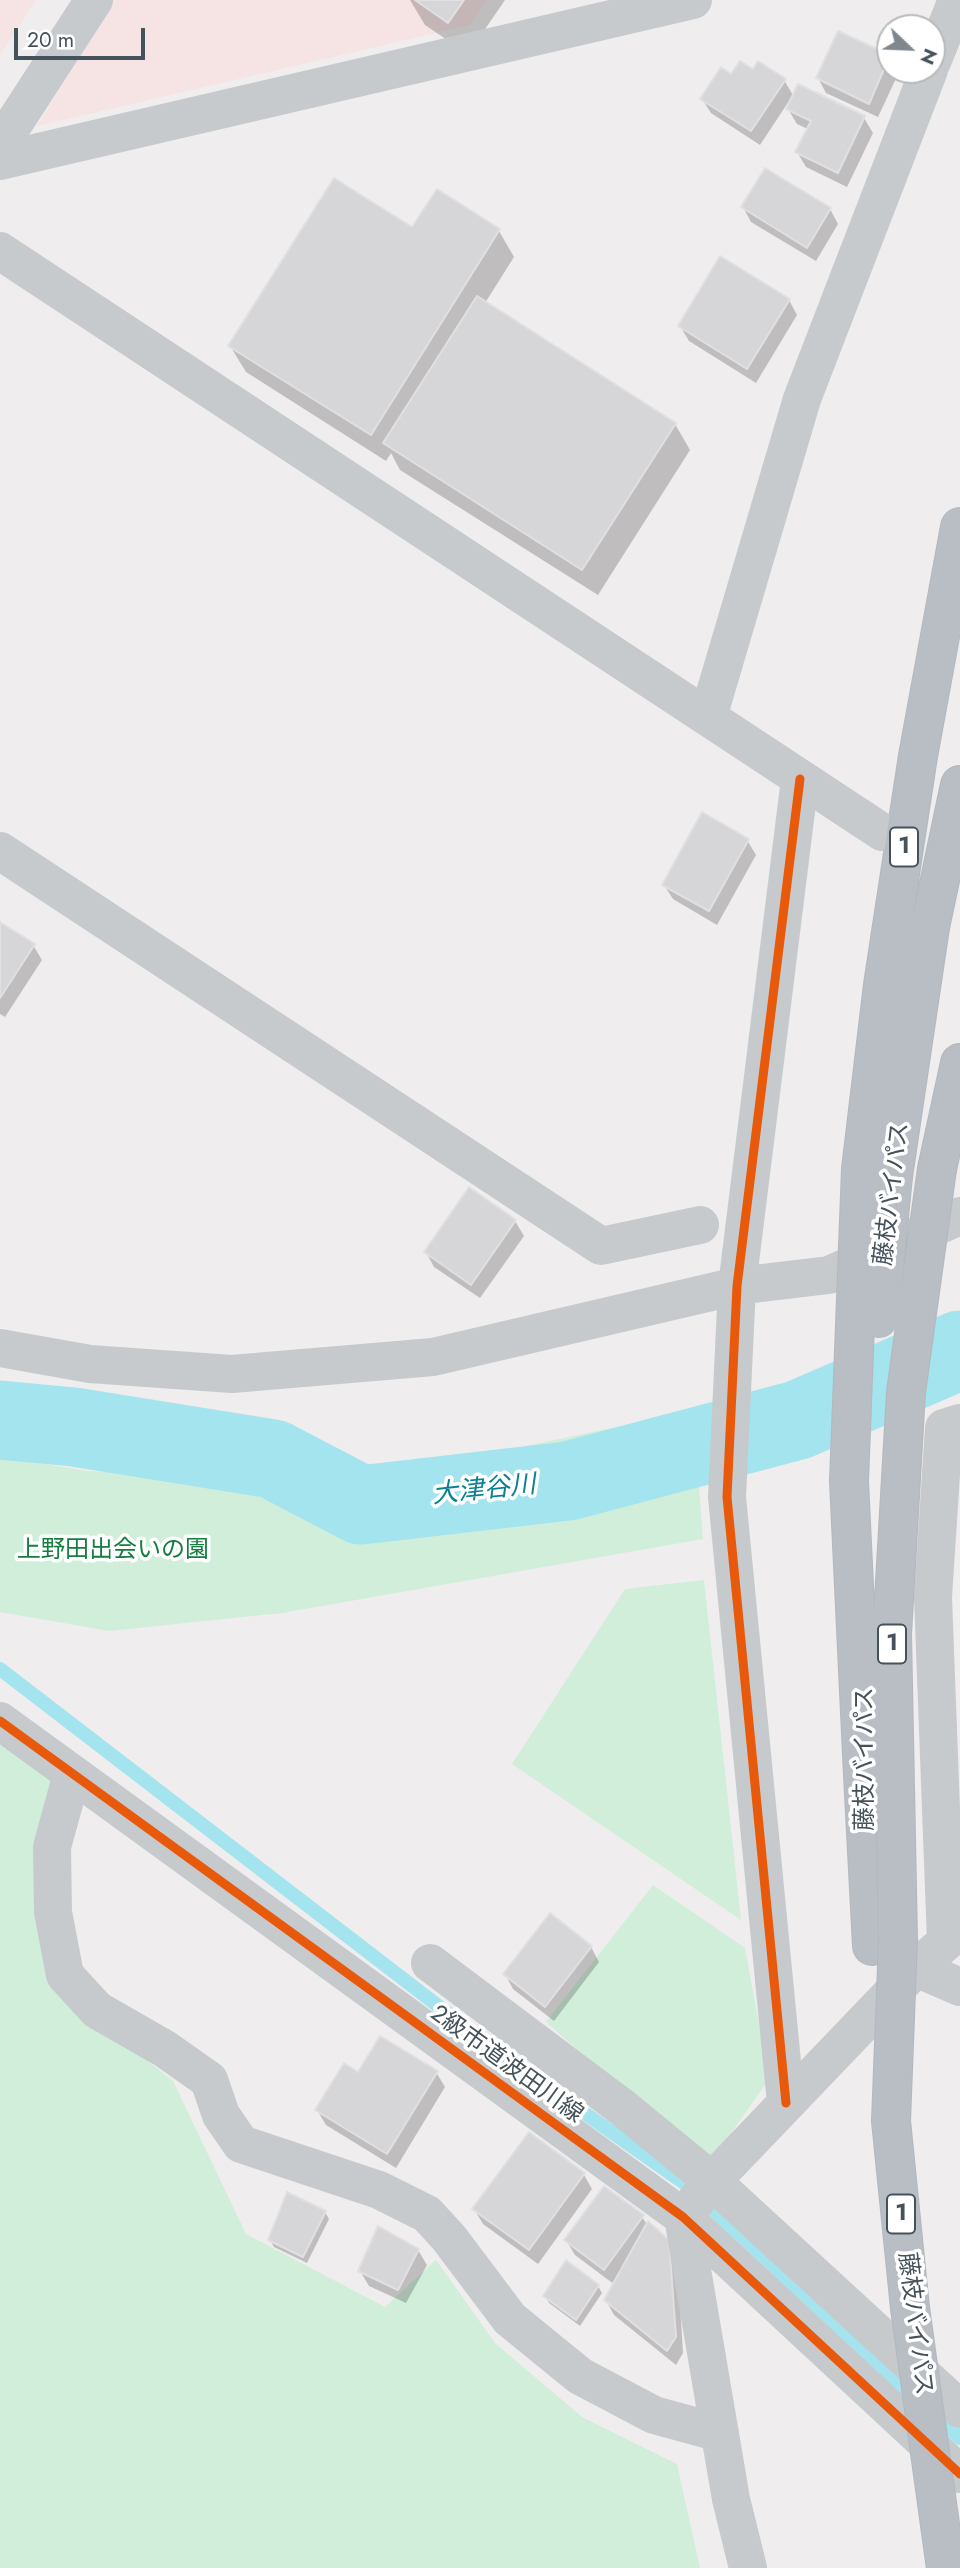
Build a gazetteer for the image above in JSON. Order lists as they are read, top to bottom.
{
  "streets": {
    "highway": ["1", "藤枝バイパス"],
    "street": ["2級市道波田川線"]
  },
  "crossings": [
    ["1", "藤枝バイパス"]
  ],
  "water": ["大津谷川"],
  "parks": ["上野田出会いの園"],
  "scale_bar": "20 m",
  "north": "bottom right"
}
